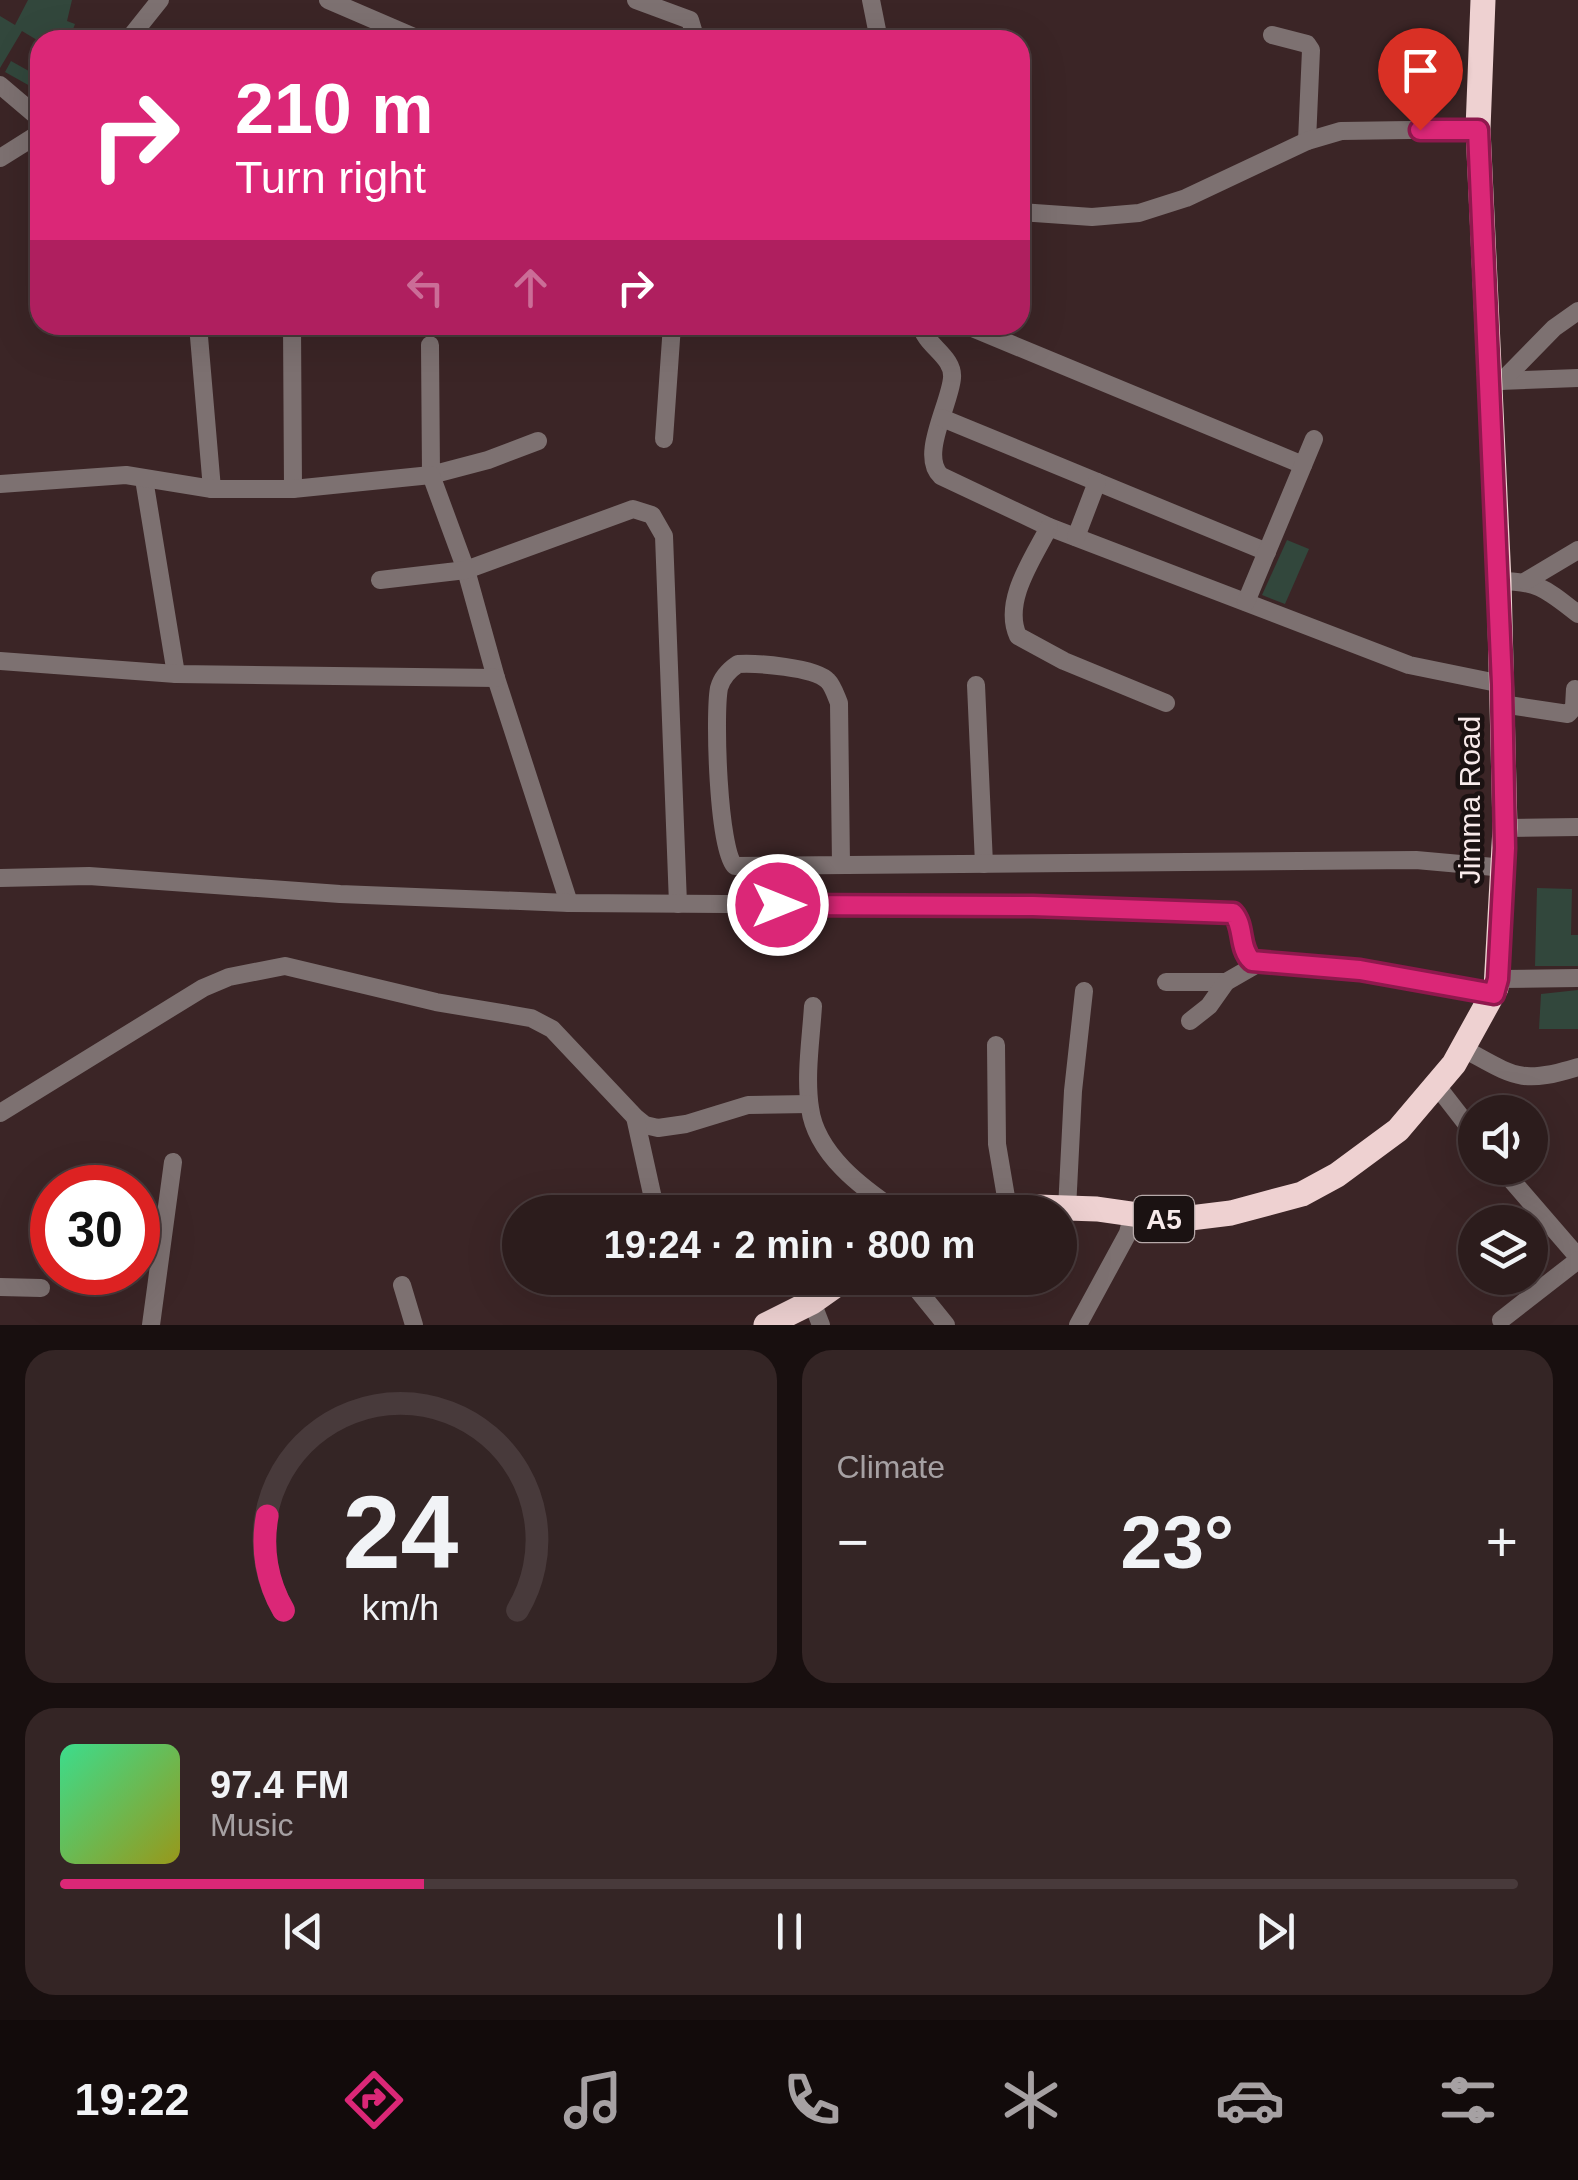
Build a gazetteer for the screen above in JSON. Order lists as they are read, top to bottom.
{
  "streets": {
    "highway": ["Jimma Road", "A5"]
  },
  "page": {
    "turn": ["210 m", "Turn right"],
    "limit": "30",
    "trip": "19:24 · 2 min · 800 m",
    "tile": "Climate",
    "heat": ["−", "23°", "+"],
    "song": ["97.4 FM", "Music"],
    "tabs": "19:22",
    "gauge": ["24", "km/h"]
  }
}
